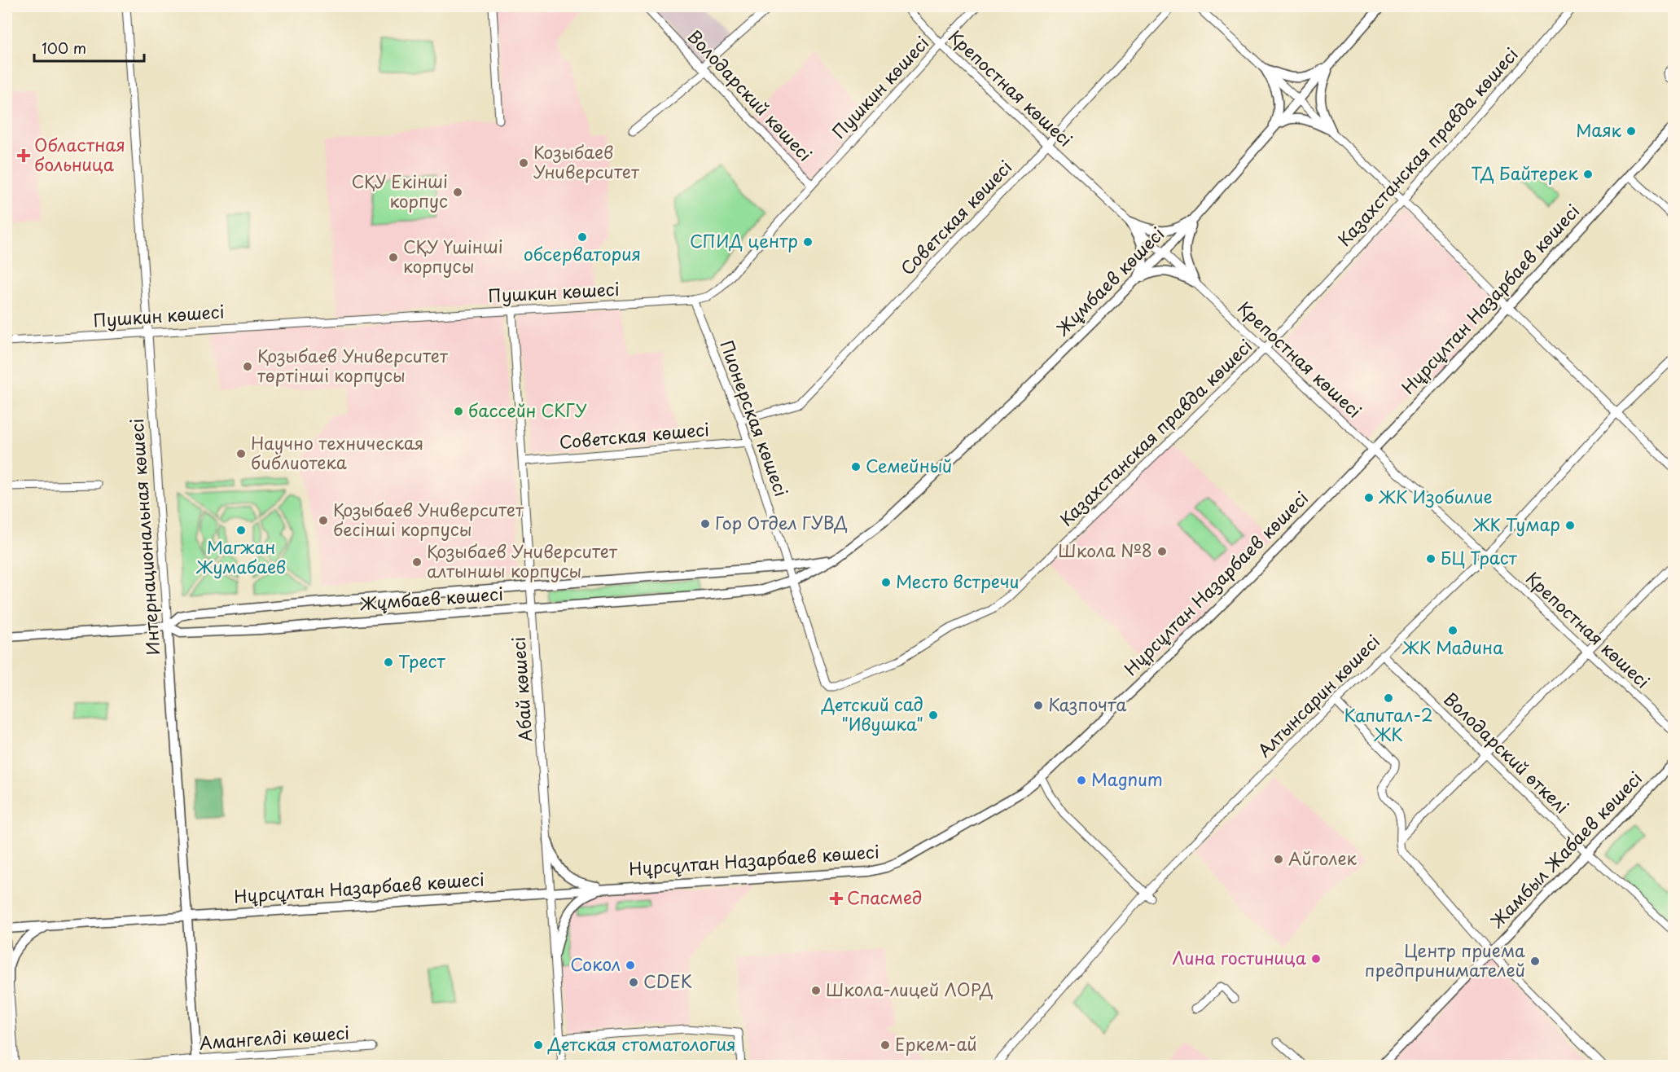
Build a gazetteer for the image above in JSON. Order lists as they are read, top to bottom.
{
  "streets": {
    "main road": [
      "Жұмбаев көшесі",
      "Нұрсұлтан Назарбаев көшесі",
      "Интернациональная көшесі",
      "Жамбыл Жабаев көшесі"
    ],
    "street": [
      "Пушкин көшесі",
      "Крепостная көшесі",
      "Володарский көшесі",
      "Казахстанская правда көшесі",
      "Советская көшесі",
      "Пионерская көшесі",
      "Абай көшесі",
      "Алтынсарин көшесі",
      "Володарский өткелі",
      "Амангелді көшесі"
    ]
  },
  "crossings": [
    ["Пушкин көшесі", "Крепостная көшесі"],
    ["Пушкин көшесі", "Володарский көшесі"],
    ["Пушкин көшесі", "Пионерская көшесі"],
    ["Пушкин көшесі", "Интернациональная көшесі"],
    ["Пушкин көшесі", "Абай көшесі"],
    ["Крепостная көшесі", "Казахстанская правда көшесі"],
    ["Крепостная көшесі", "Советская көшесі"],
    ["Крепостная көшесі", "Жұмбаев көшесі"],
    ["Крепостная көшесі", "Нұрсұлтан Назарбаев көшесі"],
    ["Крепостная көшесі", "Алтынсарин көшесі"],
    ["Казахстанская правда көшесі", "Пионерская көшесі"],
    ["Советская көшесі", "Пионерская көшесі"],
    ["Советская көшесі", "Абай көшесі"],
    ["Жұмбаев көшесі", "Пионерская көшесі"],
    ["Жұмбаев көшесі", "Интернациональная көшесі"],
    ["Жұмбаев көшесі", "Абай көшесі"],
    ["Нұрсұлтан Назарбаев көшесі", "Интернациональная көшесі"],
    ["Нұрсұлтан Назарбаев көшесі", "Абай көшесі"],
    ["Интернациональная көшесі", "Амангелді көшесі"],
    ["Алтынсарин көшесі", "Володарский өткелі"],
    ["Володарский өткелі", "Жамбыл Жабаев көшесі"]
  ],
  "places": {
    "other": [
      "Маяк",
      "Козыбаев Университет",
      "ТД Байтерек",
      "СҚУ Екінші корпус",
      "обсерватория",
      "СПИД центр",
      "СҚУ Үшінші корпусы",
      "Қозыбаев Университет төртінші корпусы",
      "бассейн СКГУ",
      "Научно техническая библиотека",
      "Семейный",
      "ЖК Изобилие",
      "Қозыбаев Университет бесінші корпусы",
      "Гор Отдел ГУВД",
      "ЖК Тумар",
      "Магжан Жумабаев",
      "Школа №8",
      "БЦ Траст",
      "Қозыбаев Университет алтыншы корпусы",
      "Место встречи",
      "ЖК Мадина",
      "Трест",
      "Капитал-2 ЖК",
      "Казпочта",
      "Детский сад \"Ивушка\"",
      "Magnum",
      "Айголек",
      "Лина гостиница",
      "Центр приема предпринимателей",
      "Сокол",
      "CDEK",
      "Школа-лицей ЛОРД",
      "Детская стоматология",
      "Еркем-ай"
    ],
    "health": ["Областная больница", "Спасмед"]
  },
  "scale_bar": "100 m"
}
